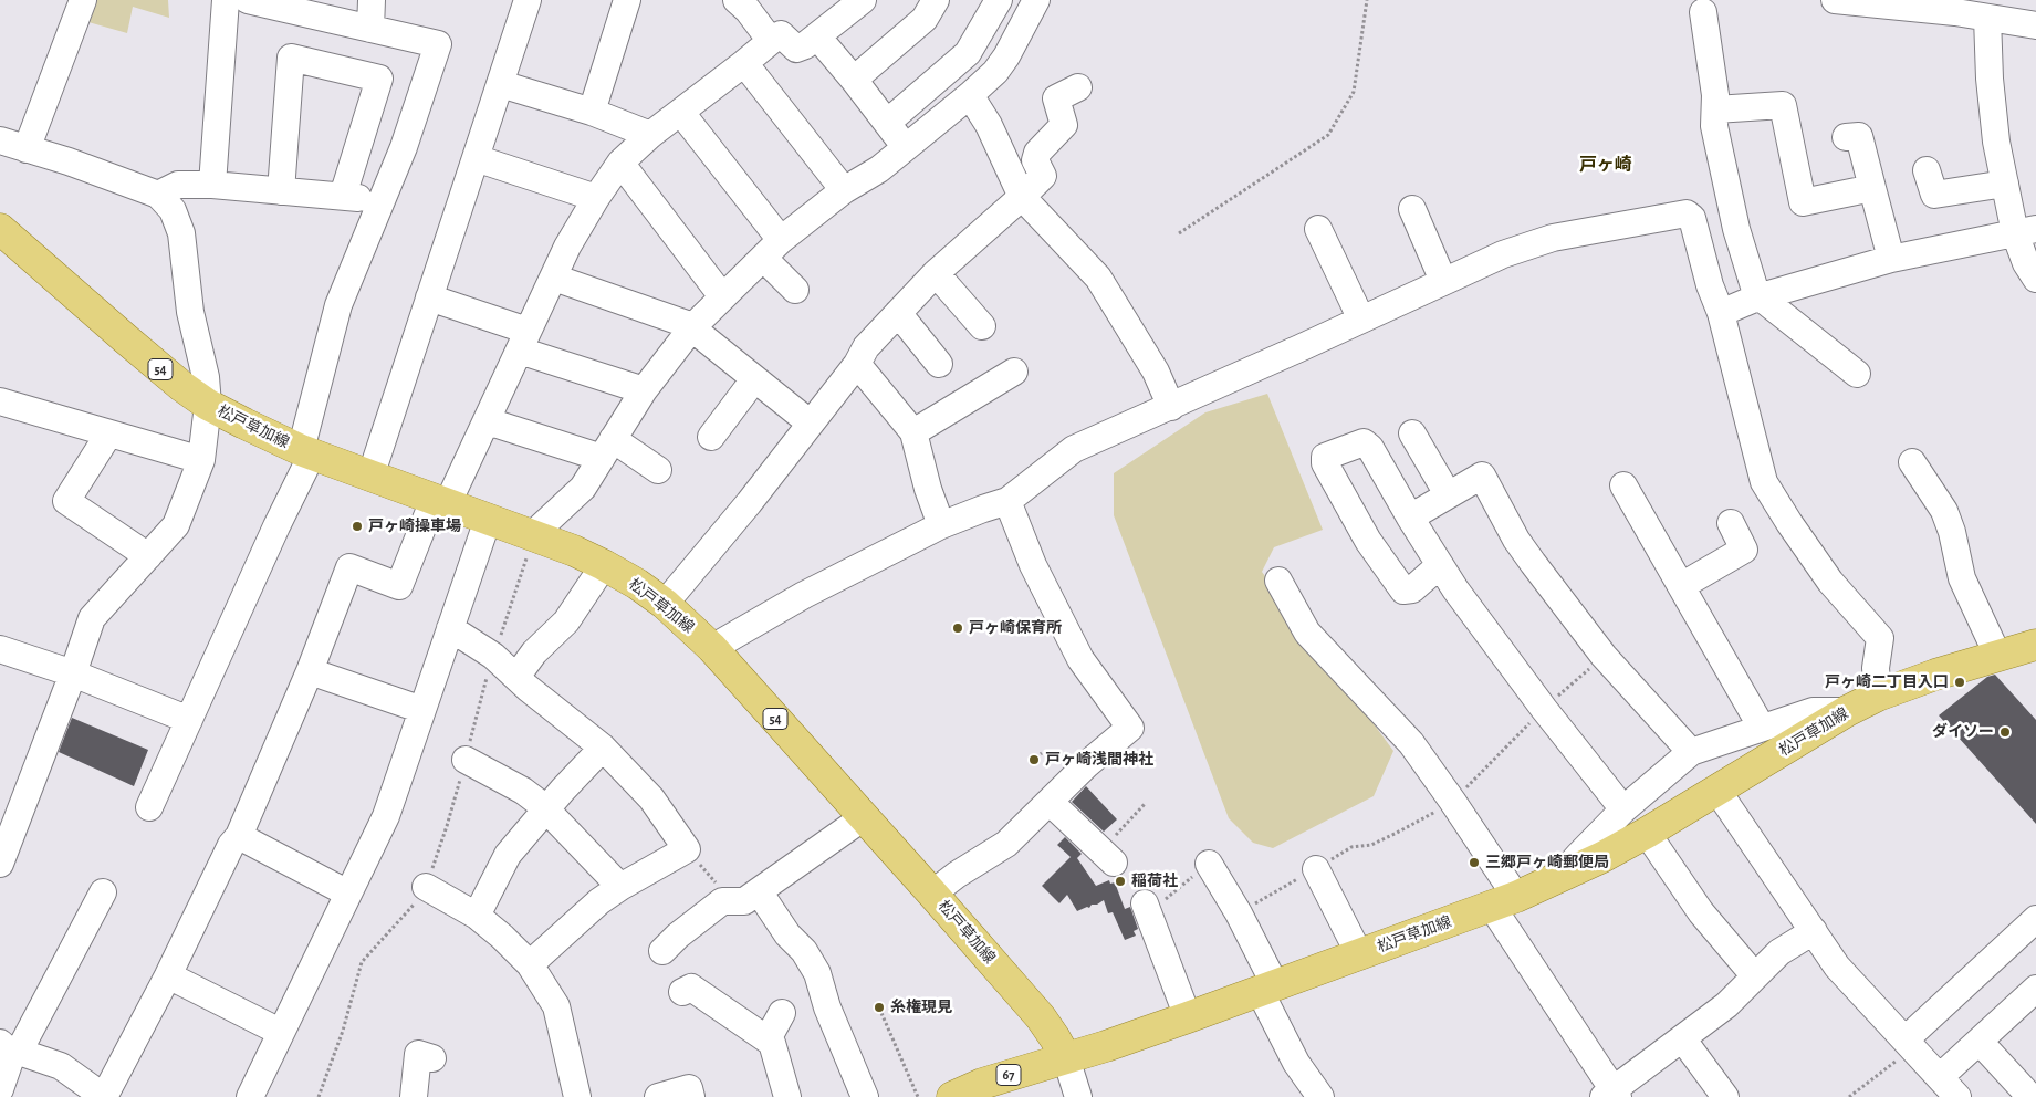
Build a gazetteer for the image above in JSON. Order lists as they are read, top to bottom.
{
  "streets": {
    "main road": ["54", "松戸草加線", "67"]
  },
  "crossings": [
    ["松戸草加線", "67"]
  ],
  "districts": ["戸ヶ崎"],
  "places": [
    "戸ヶ崎操車場",
    "戸ヶ崎保育所",
    "戸ヶ崎二丁目入口",
    "ダイソー",
    "戸ヶ崎浅間神社",
    "三郷戸ヶ崎郵便局",
    "稲荷社",
    "糸権現見"
  ]
}
